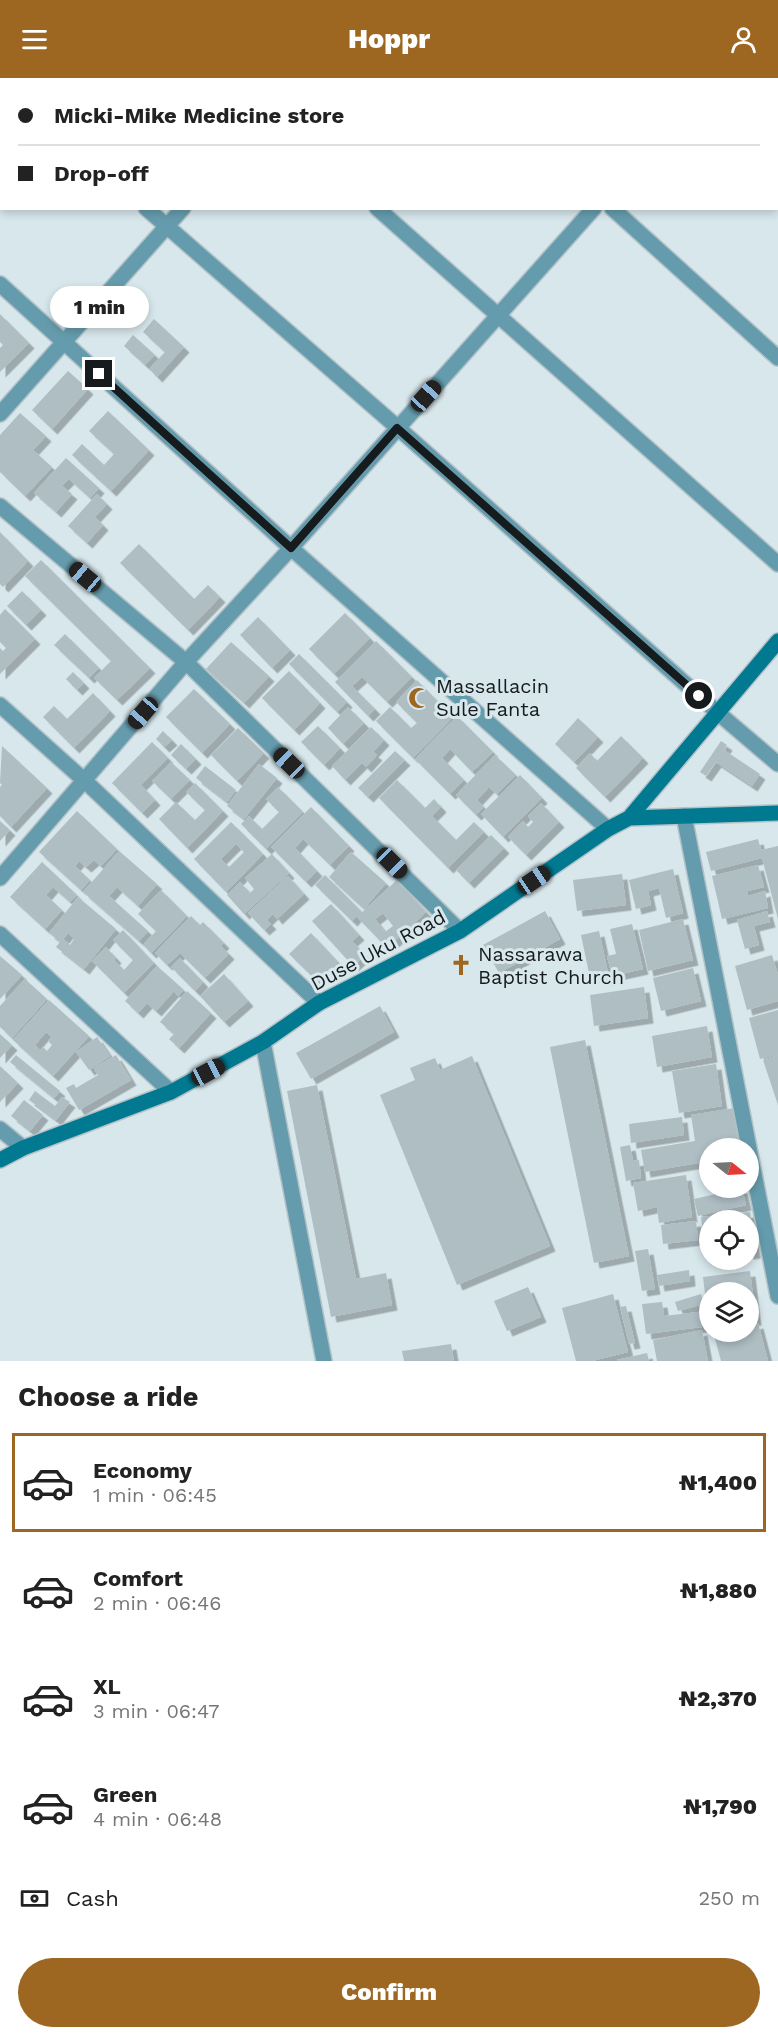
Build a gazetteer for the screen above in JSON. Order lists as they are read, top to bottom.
{
  "streets": {
    "street": ["Duse Uku Road"]
  },
  "places": {
    "mosque": ["Massallacin Sule Fanta"],
    "church": ["Nassarawa Baptist Church"]
  },
  "north": "right",
  "page": {
    "header": "Hoppr",
    "banner": ["Micki-Mike Medicine store", "Drop-off"],
    "bubble": "1 min",
    "heading": "Choose a ride",
    "list": [
      {
        "name": "Economy",
        "note": "1 min · 06:45",
        "value": "₦1,400"
      },
      {
        "name": "Comfort",
        "note": "2 min · 06:46",
        "value": "₦1,880"
      },
      {
        "name": "XL",
        "note": "3 min · 06:47",
        "value": "₦2,370"
      },
      {
        "name": "Green",
        "note": "4 min · 06:48",
        "value": "₦1,790"
      }
    ],
    "pay": ["Cash", "250 m"],
    "buttons": "Confirm"
  }
}
